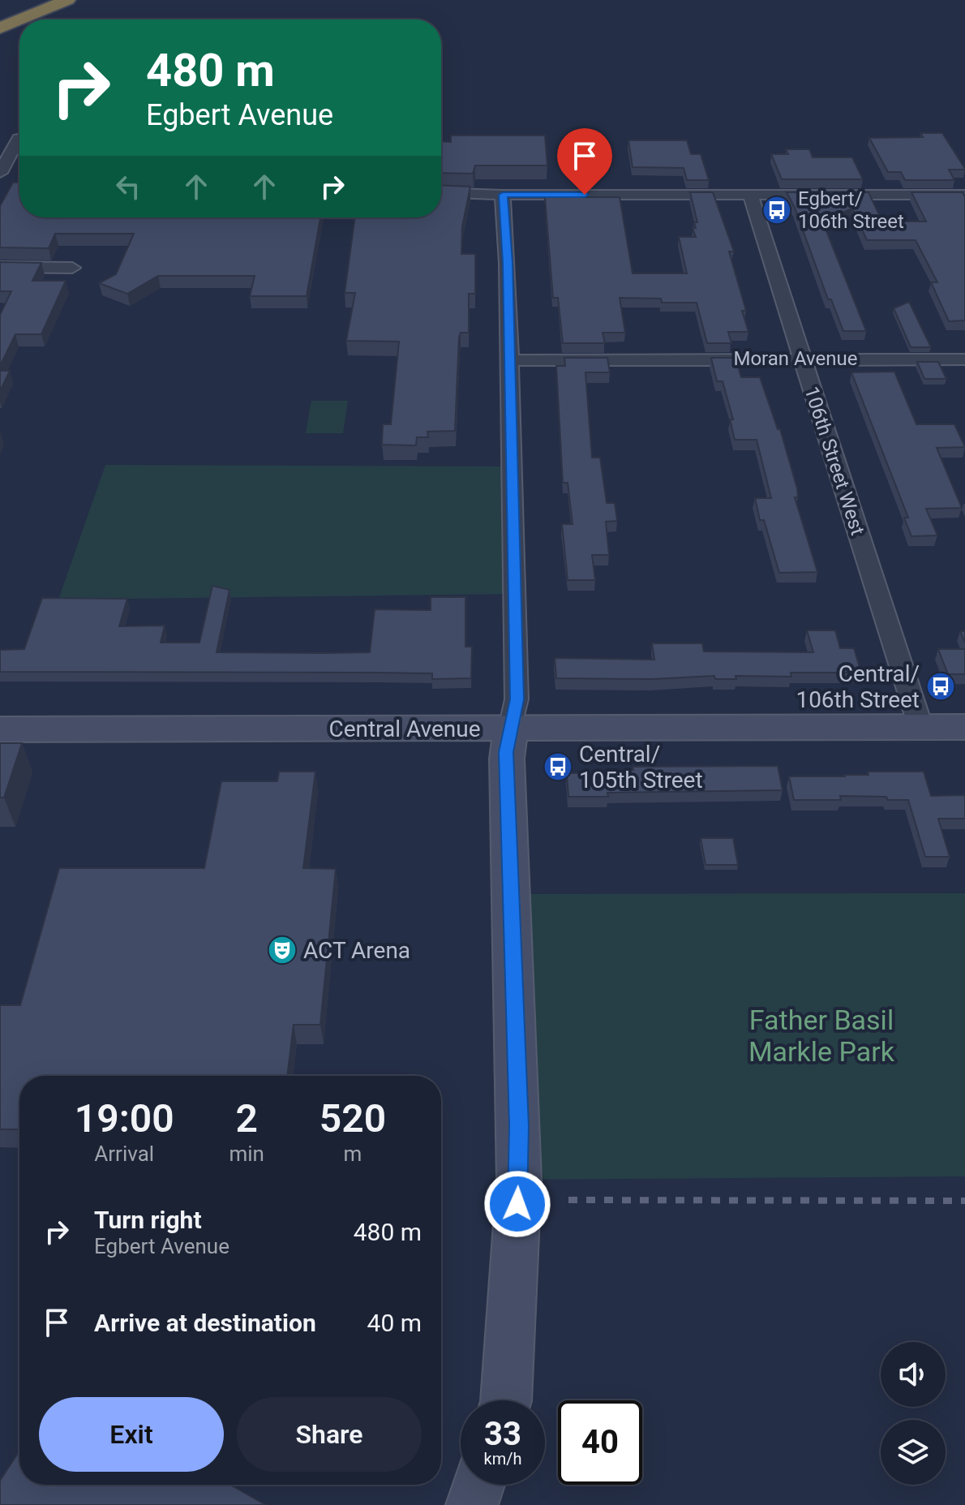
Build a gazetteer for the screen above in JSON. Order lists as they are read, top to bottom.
{
  "streets": {
    "main road": ["Central Avenue"],
    "street": ["Moran Avenue", "106th Street West"]
  },
  "crossings": [
    ["Moran Avenue", "106th Street West"],
    ["106th Street West", "Central Avenue"]
  ],
  "parks": ["Father Basil Markle Park"],
  "places": {
    "bus stop": ["Egbert/ 106th Street", "Central/ 106th Street", "Central/ 105th Street"],
    "theatre": ["ACT Arena"]
  },
  "page": {
    "turn": ["480 m", "Egbert Avenue"],
    "eta": [
      "19:00",
      "Arrival",
      "2",
      "min",
      "520",
      "m"
    ],
    "list": [
      {
        "name": "Turn right",
        "note": "Egbert Avenue",
        "value": "480 m"
      },
      {
        "name": "Arrive at destination",
        "value": "40 m"
      }
    ],
    "buttons": ["Exit", "Share"],
    "speed": "33 km/h",
    "limit": "40"
  }
}
